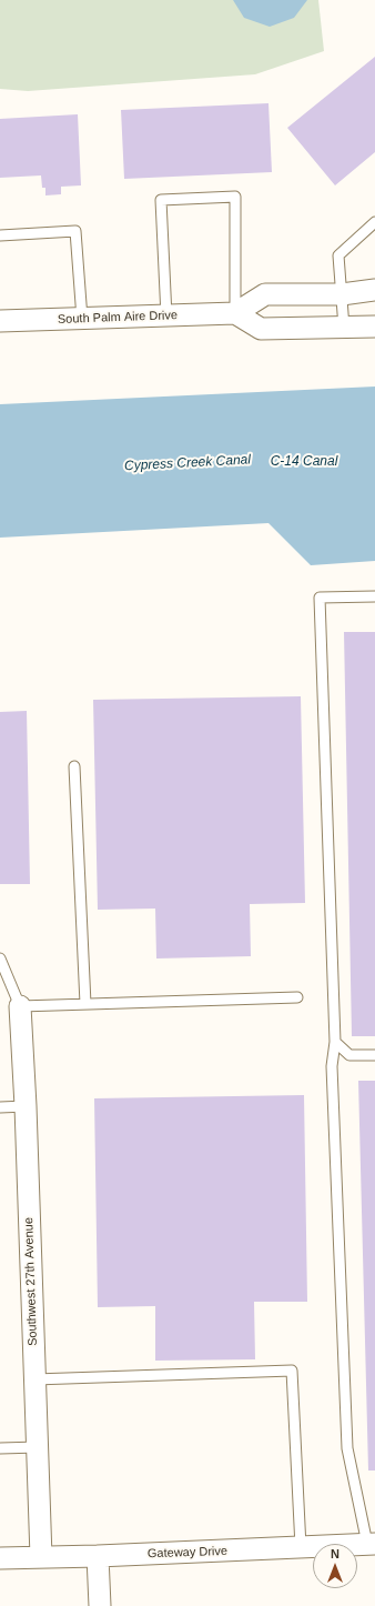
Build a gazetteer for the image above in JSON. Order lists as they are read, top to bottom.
{
  "streets": {
    "street": ["South Palm Aire Drive", "Southwest 27th Avenue", "Gateway Drive"]
  },
  "crossings": [
    ["Southwest 27th Avenue", "Gateway Drive"]
  ],
  "water": ["C-14 Canal", "Cypress Creek Canal"],
  "north": "top"
}
